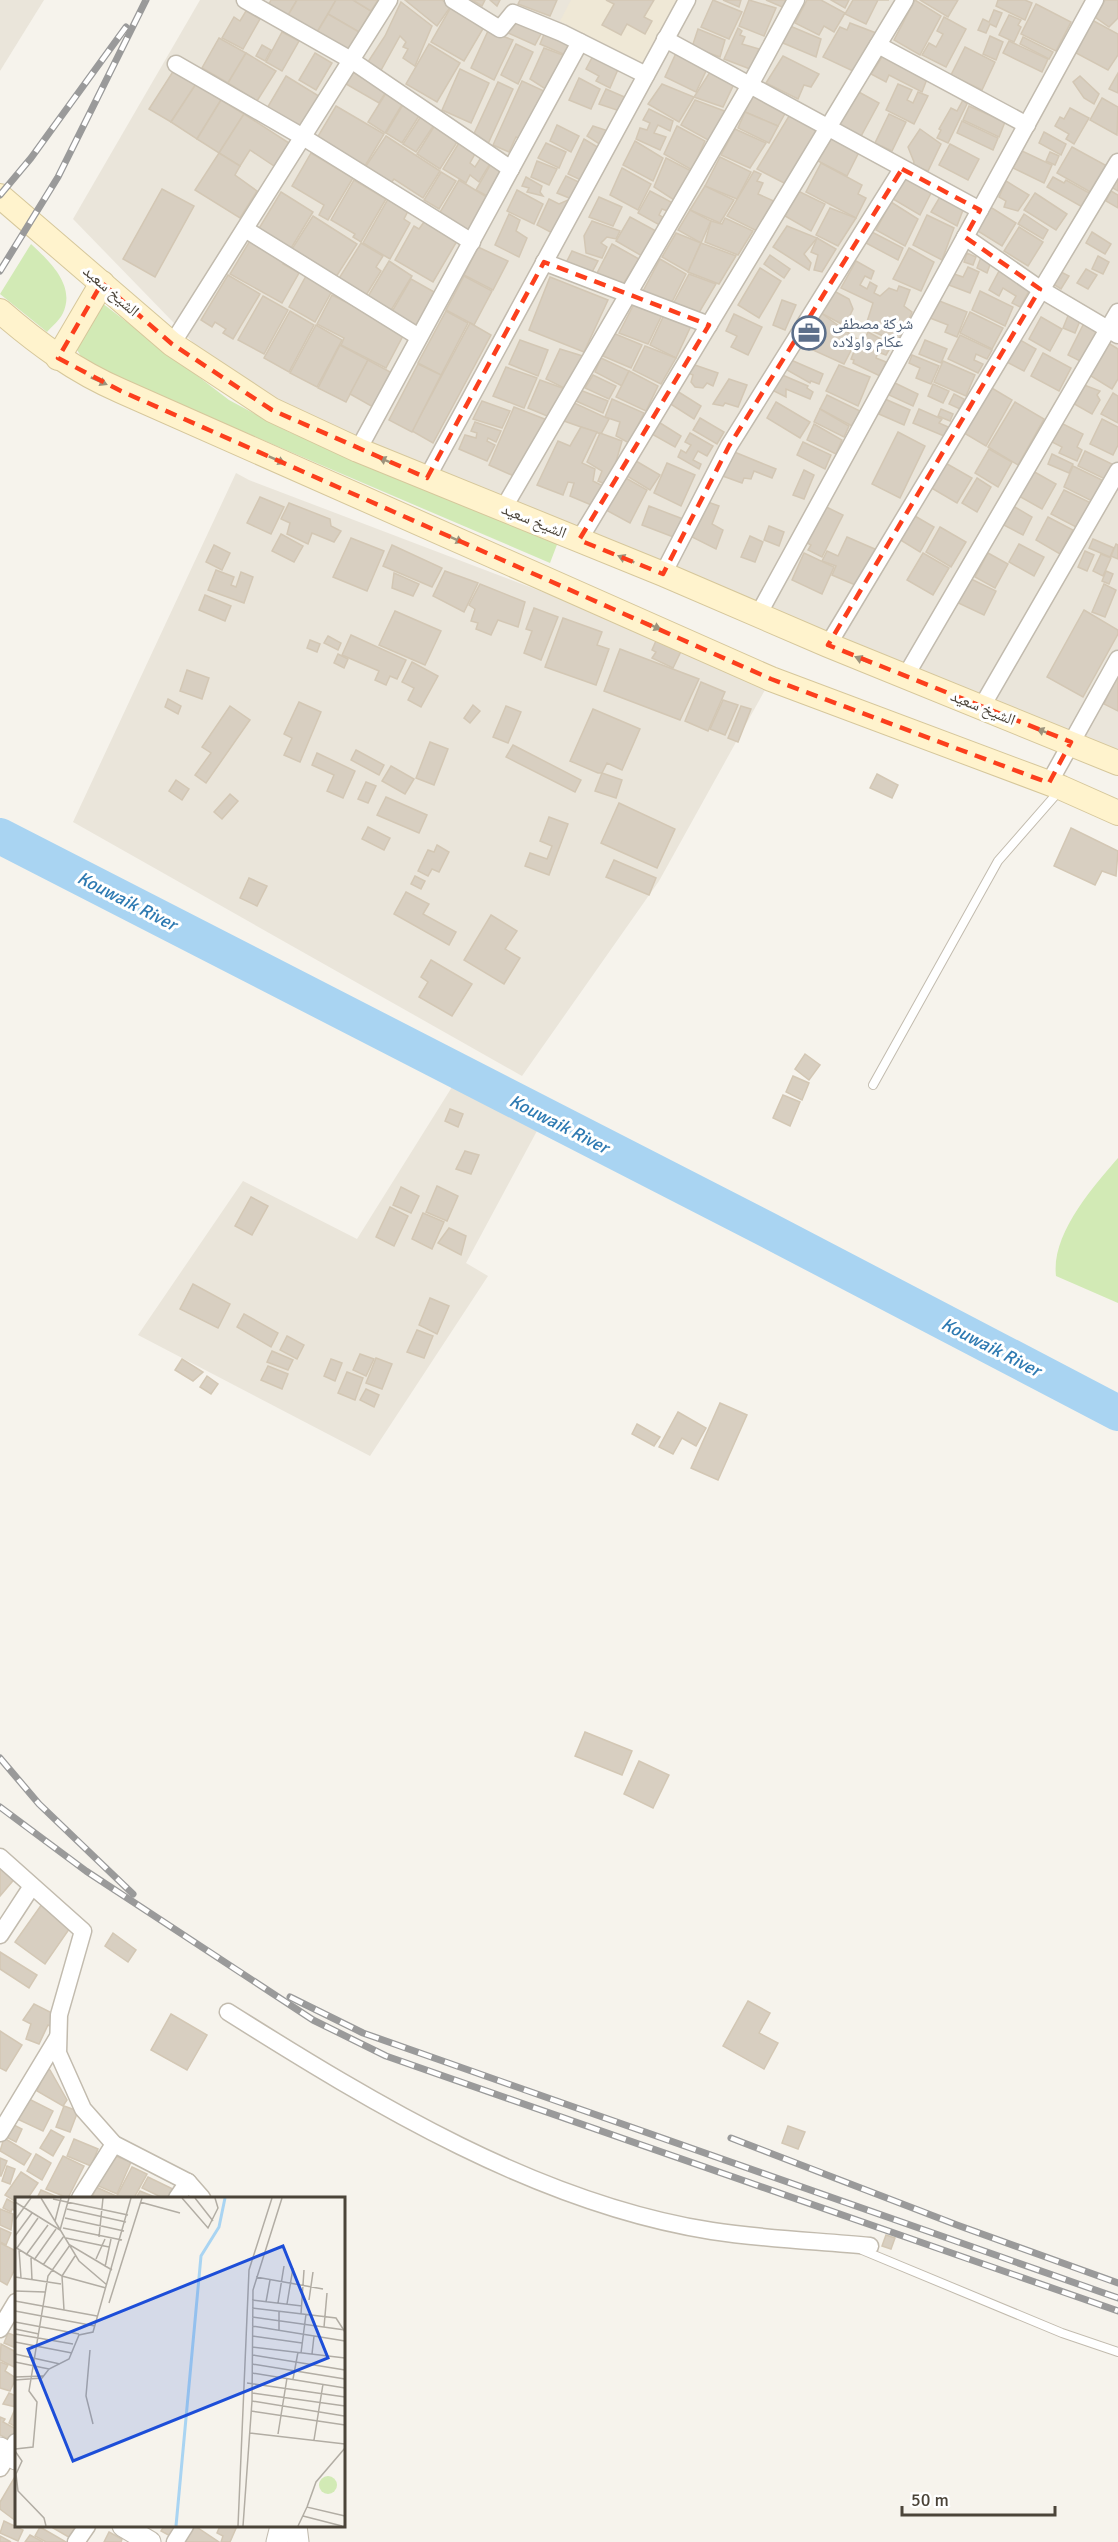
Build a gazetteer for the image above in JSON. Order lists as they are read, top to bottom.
{
  "streets": {
    "main road": ["الشيخ سعيد"]
  },
  "water": ["Kouwaik River"],
  "places": {
    "office": ["شركة مصطفى عكام واولاده"]
  },
  "scale_bar": "50 m"
}
